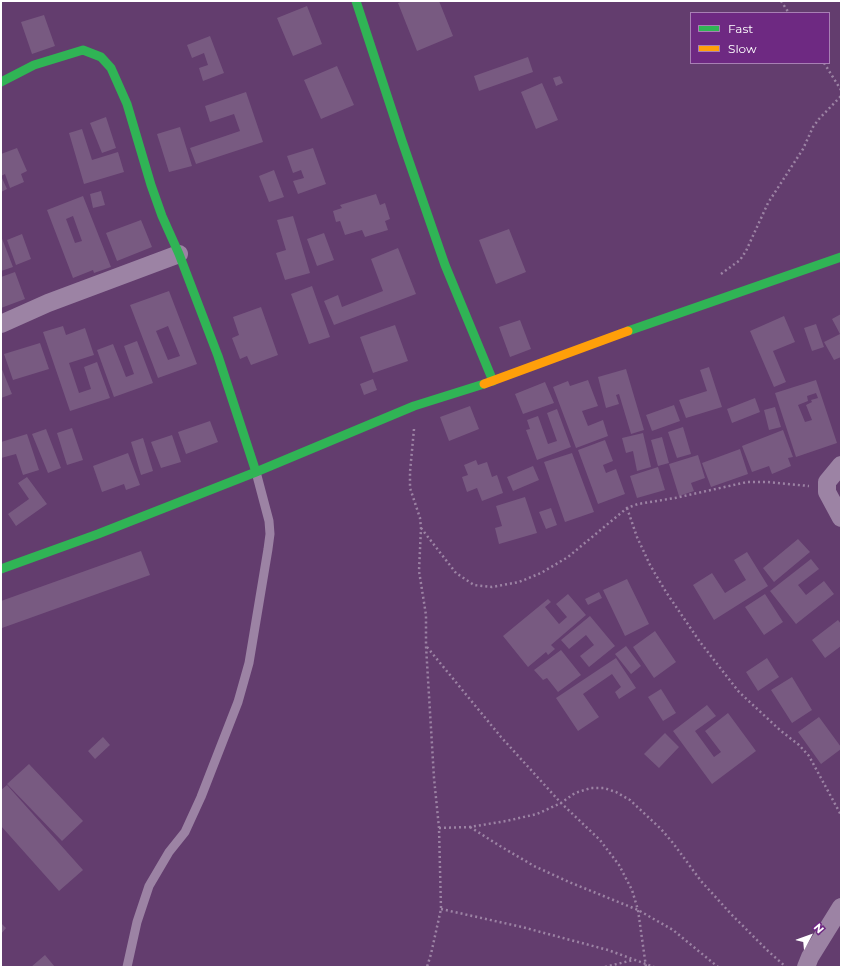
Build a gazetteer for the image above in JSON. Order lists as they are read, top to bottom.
{
  "legend": ["Fast", "Slow"],
  "north": "top right"
}
